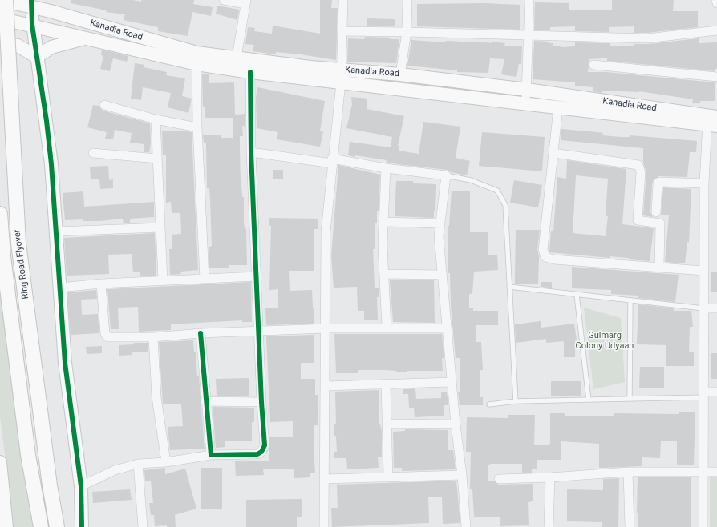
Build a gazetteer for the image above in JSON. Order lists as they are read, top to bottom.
{
  "streets": {
    "main road": ["Kanadia Road", "Ring Road Flyover"]
  },
  "parks": ["Gulmarg Colony Udyaan"]
}
